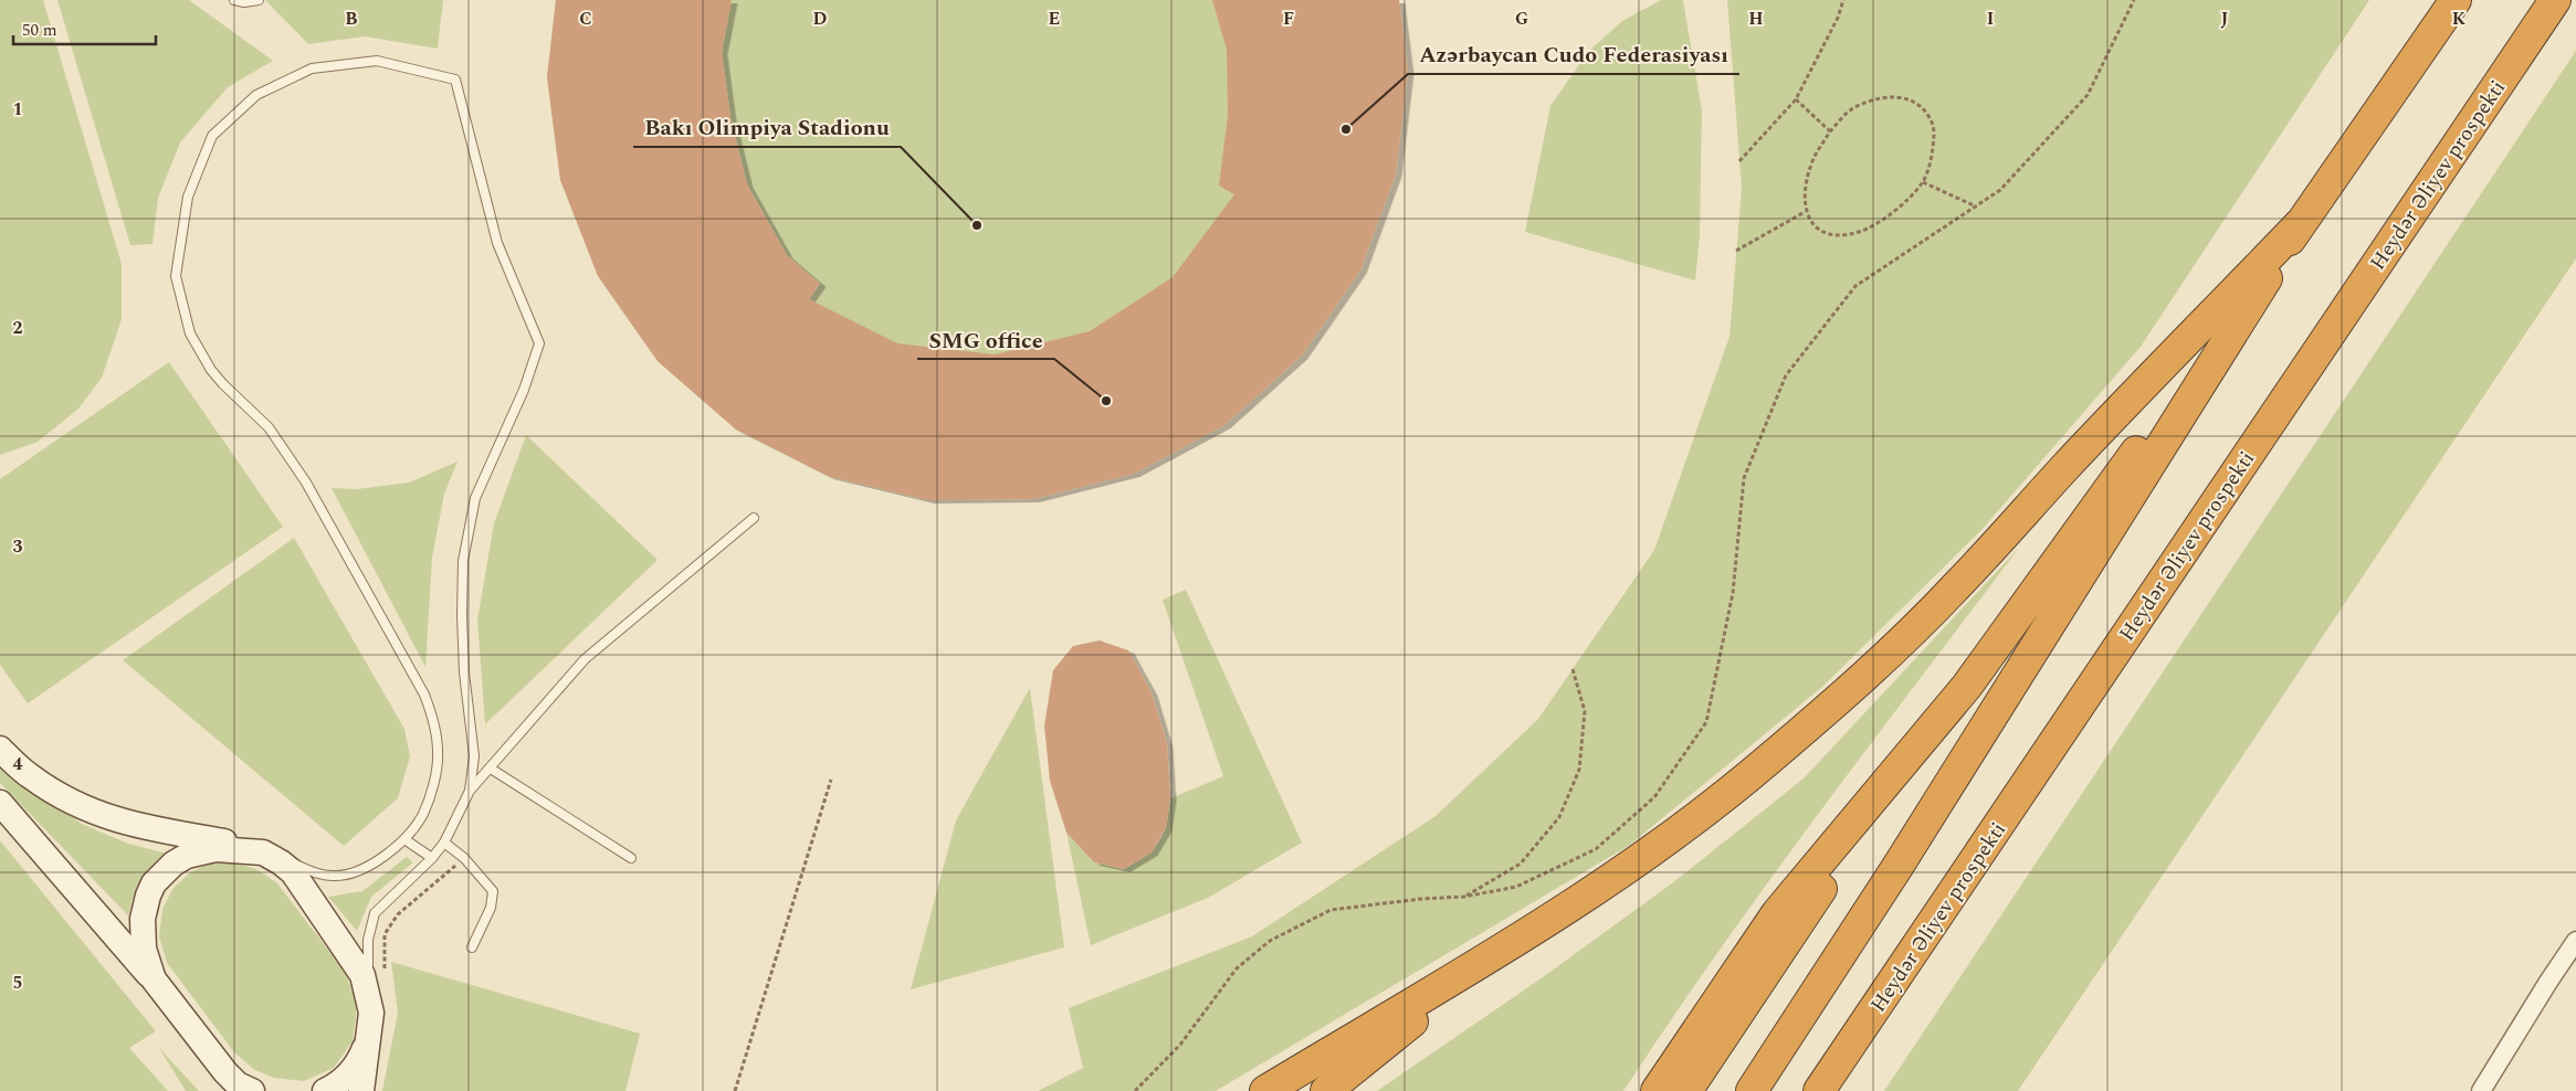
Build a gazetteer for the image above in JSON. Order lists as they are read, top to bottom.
{
  "streets": {
    "highway": ["Heydər Əliyev prospekti"]
  },
  "places": ["Azərbaycan Cudo Federasiyası", "Bakı Olimpiya Stadionu", "SMG office"],
  "scale_bar": "50 m",
  "grid": {
    "columns": [
      "B",
      "C",
      "D",
      "E",
      "F",
      "G",
      "H",
      "I",
      "J",
      "K"
    ],
    "rows": [
      "1",
      "2",
      "3",
      "4",
      "5"
    ]
  }
}
